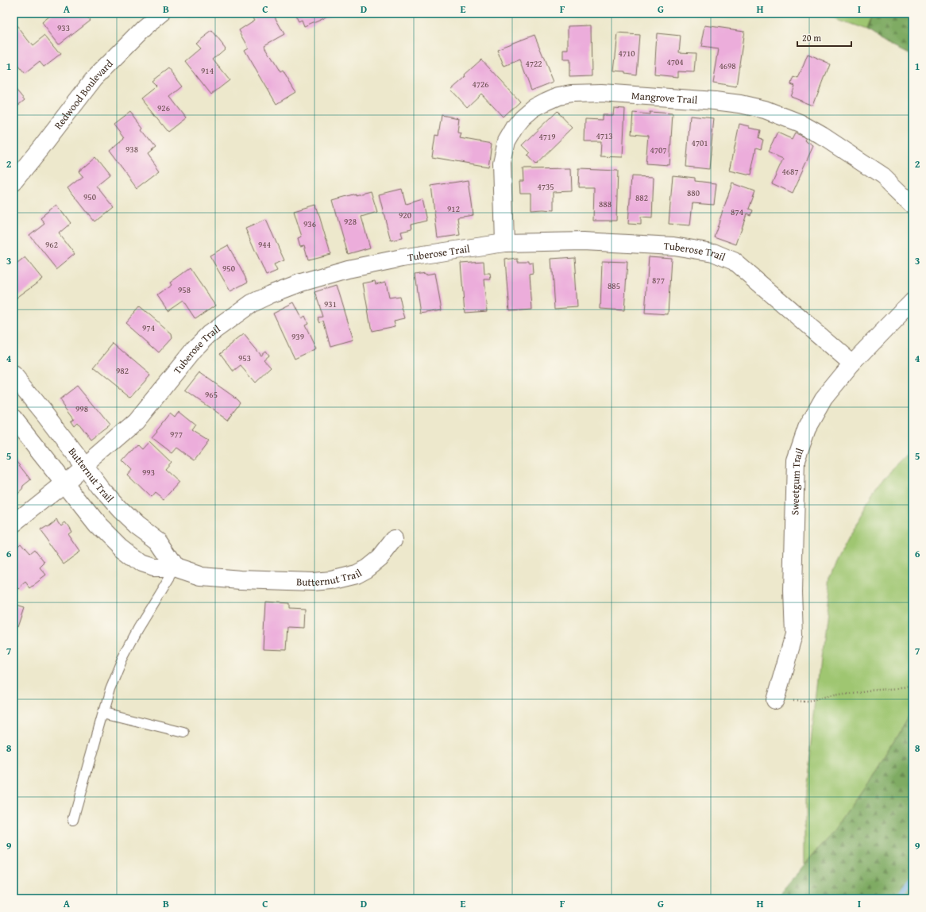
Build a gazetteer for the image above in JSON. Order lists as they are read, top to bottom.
{
  "streets": {
    "street": [
      "Redwood Boulevard",
      "Mangrove Trail",
      "Tuberose Trail",
      "Butternut Trail",
      "Sweetgum Trail"
    ]
  },
  "crossings": [
    ["Mangrove Trail", "Tuberose Trail"],
    ["Tuberose Trail", "Butternut Trail"],
    ["Tuberose Trail", "Sweetgum Trail"]
  ],
  "house_numbers": [
    "933",
    "4710",
    "4704",
    "4722",
    "4698",
    "914",
    "4726",
    "926",
    "4713",
    "4719",
    "4701",
    "938",
    "4707",
    "4687",
    "4735",
    "880",
    "950",
    "882",
    "888",
    "912",
    "874",
    "920",
    "928",
    "936",
    "962",
    "944",
    "950",
    "877",
    "885",
    "958",
    "931",
    "974",
    "939",
    "953",
    "982",
    "965",
    "998",
    "977",
    "993"
  ],
  "scale_bar": "20 m",
  "grid": {
    "columns": [
      "A",
      "B",
      "C",
      "D",
      "E",
      "F",
      "G",
      "H",
      "I"
    ],
    "rows": [
      "1",
      "2",
      "3",
      "4",
      "5",
      "6",
      "7",
      "8",
      "9"
    ]
  }
}
